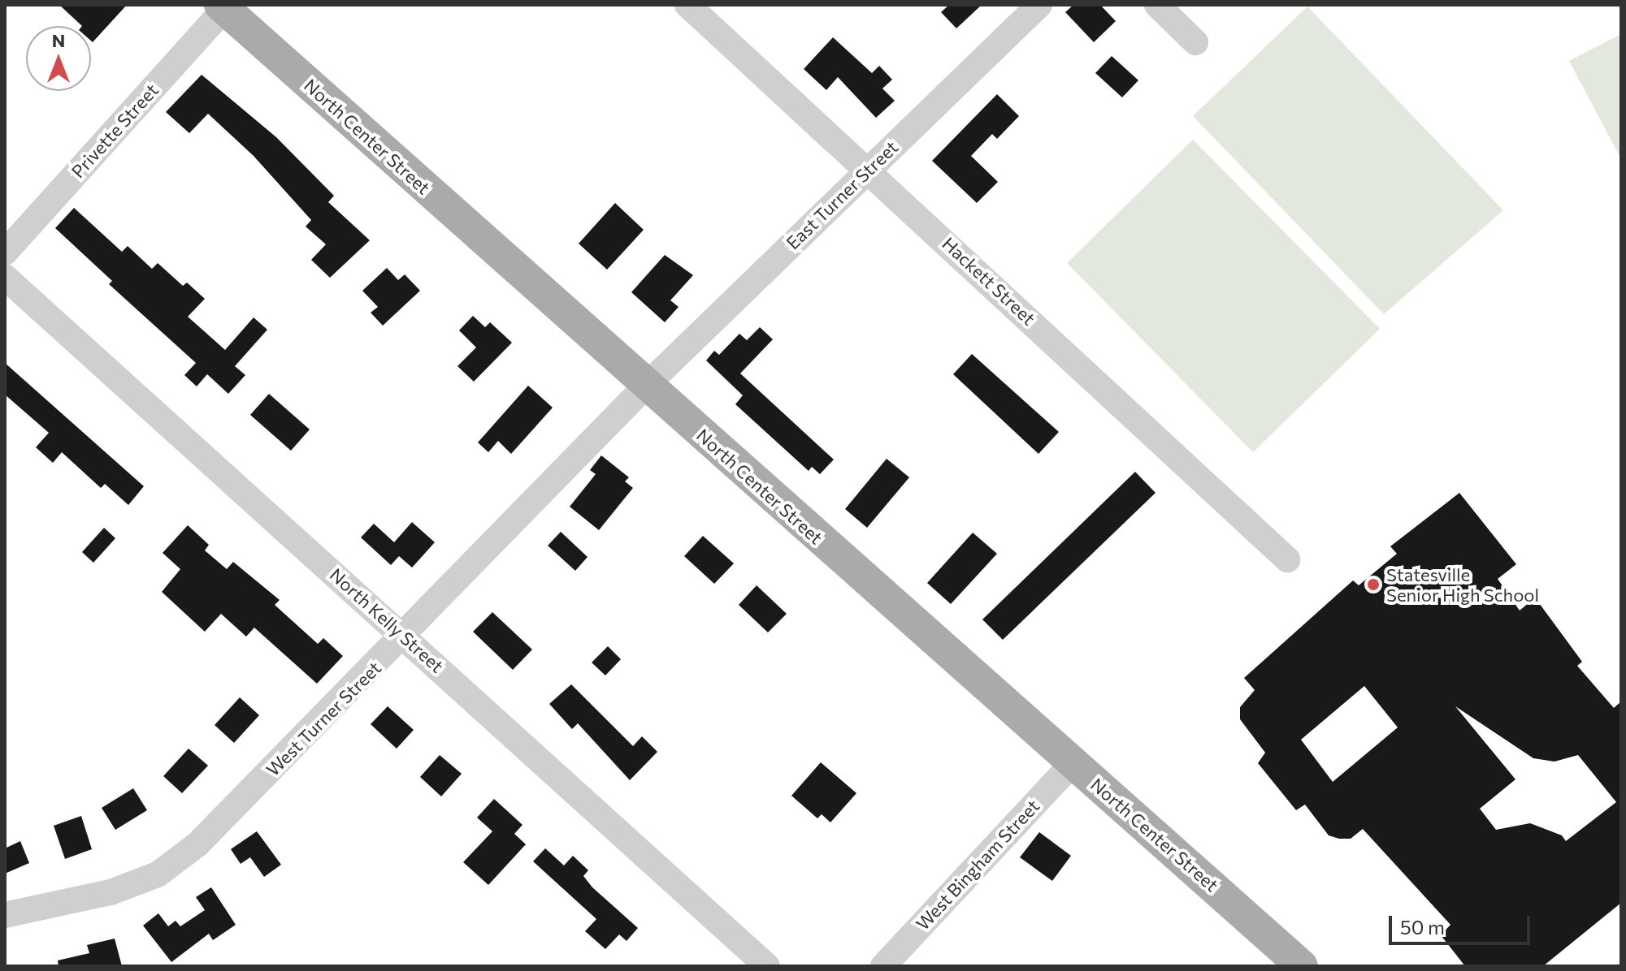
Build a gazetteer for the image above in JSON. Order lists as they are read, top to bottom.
{
  "streets": {
    "main road": ["North Center Street"],
    "street": [
      "Privette Street",
      "East Turner Street",
      "Hackett Street",
      "North Kelly Street",
      "West Turner Street",
      "West Bingham Street"
    ]
  },
  "crossings": [
    ["Privette Street", "North Center Street"],
    ["North Center Street", "East Turner Street"],
    ["North Center Street", "West Turner Street"],
    ["North Center Street", "West Bingham Street"],
    ["East Turner Street", "Hackett Street"],
    ["East Turner Street", "West Turner Street"],
    ["North Kelly Street", "West Turner Street"]
  ],
  "places": ["Statesville Senior High School"],
  "scale_bar": "50 m",
  "north": "top"
}
